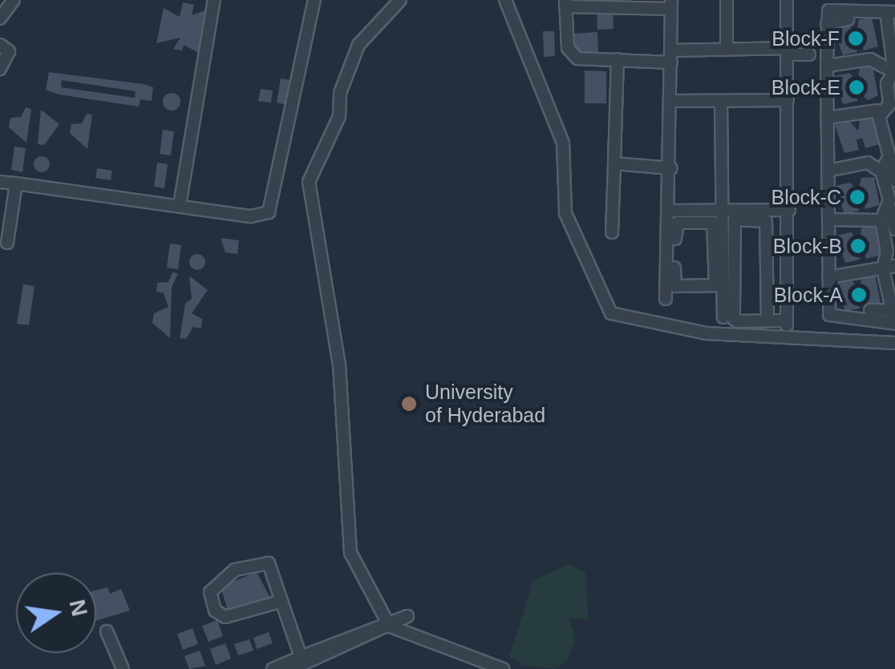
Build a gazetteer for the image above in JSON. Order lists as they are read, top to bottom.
{
  "places": [
    "Block-F",
    "Block-E",
    "Block-C",
    "Block-B",
    "Block-A",
    "University of Hyderabad"
  ],
  "north": "right"
}
